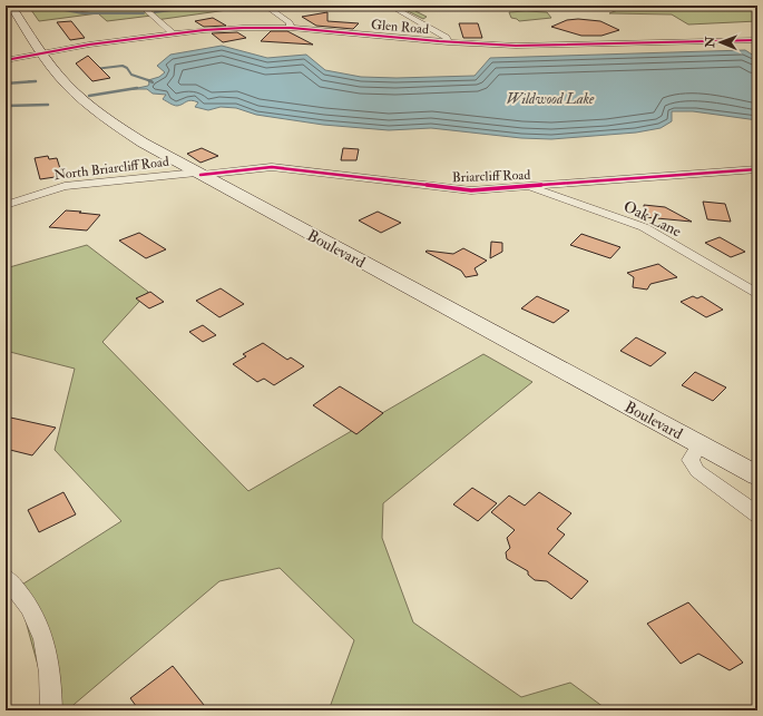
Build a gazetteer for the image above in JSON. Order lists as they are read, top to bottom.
{
  "streets": {
    "main road": ["Boulevard"],
    "street": [
      "Glen Road",
      "North Briarcliff Road",
      "Briarcliff Road",
      "Oak Lane"
    ]
  },
  "crossings": [
    ["Glen Road", "Boulevard"],
    ["North Briarcliff Road", "Briarcliff Road"],
    ["North Briarcliff Road", "Boulevard"],
    ["Briarcliff Road", "Oak Lane"],
    ["Briarcliff Road", "Boulevard"]
  ],
  "water": ["Wildwood Lake"],
  "north": "left"
}
